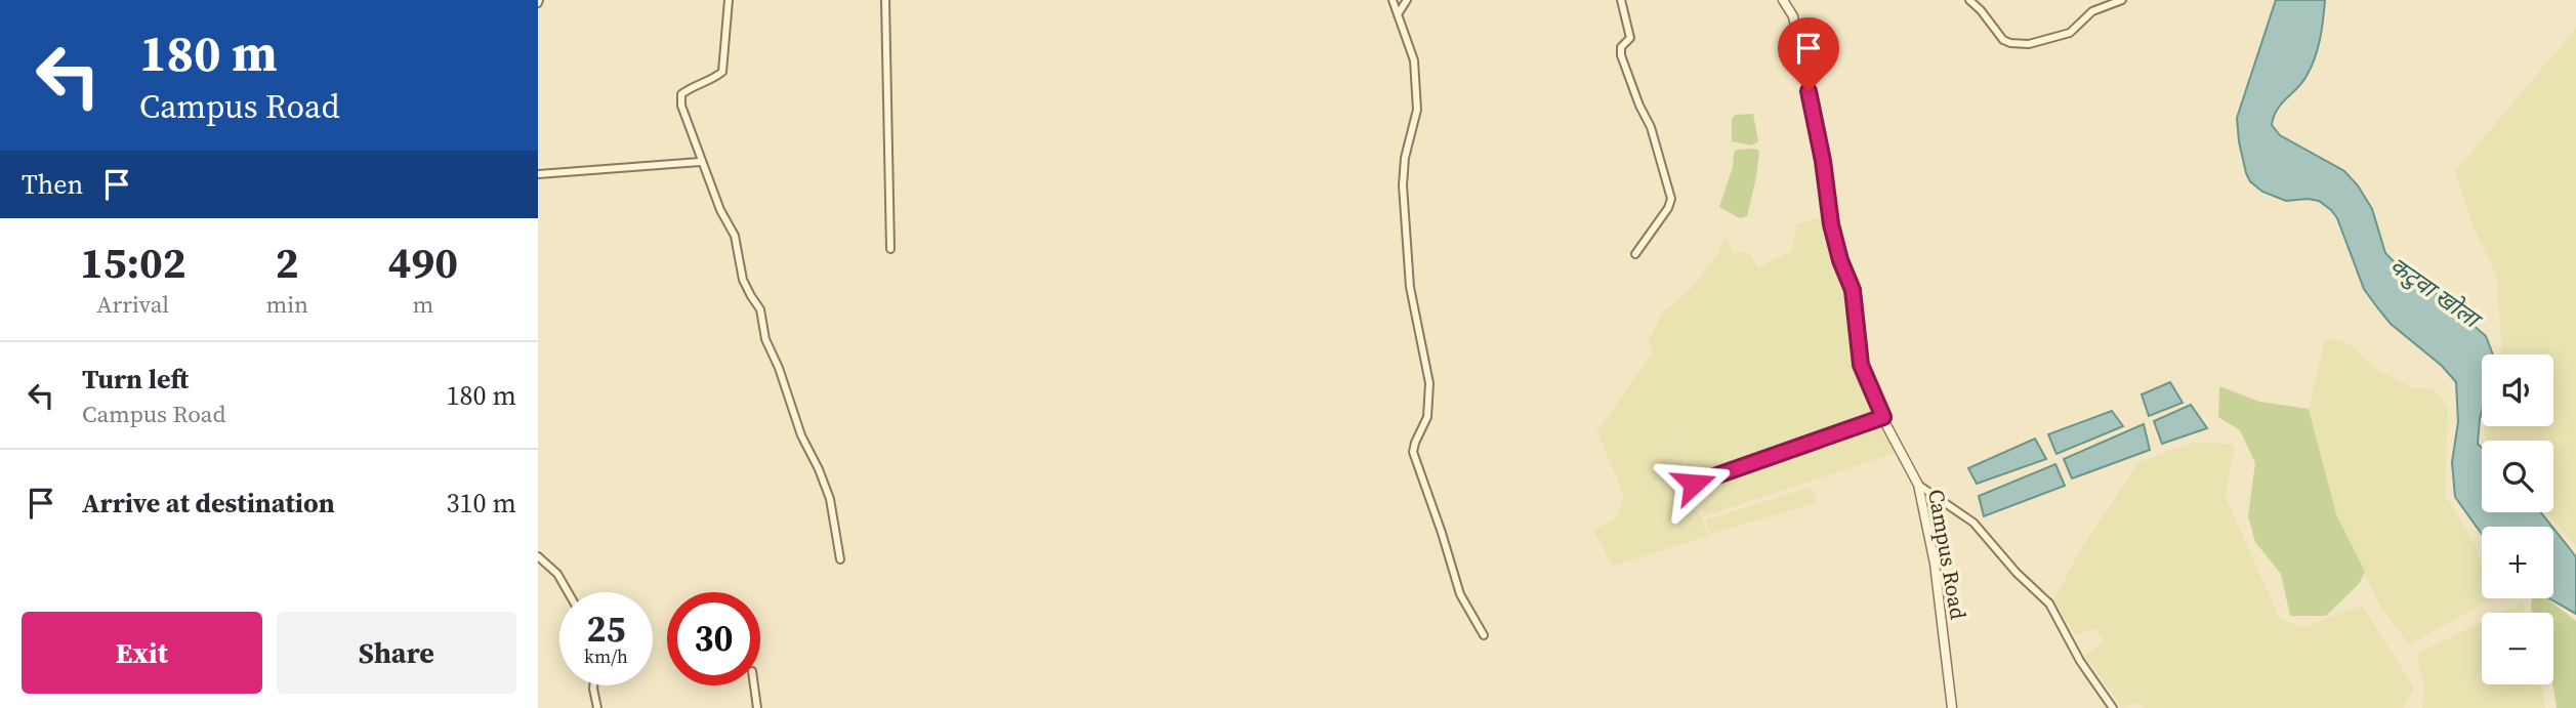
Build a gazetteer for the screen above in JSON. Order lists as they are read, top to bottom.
{
  "streets": {
    "street": ["Campus Road"]
  },
  "water": ["कटुवा खोला"],
  "page": {
    "turn": ["180 m", "Campus Road"],
    "then": "Then",
    "eta": [
      "15:02",
      "Arrival",
      "2",
      "min",
      "490",
      "m"
    ],
    "list": [
      {
        "name": "Turn left",
        "note": "Campus Road",
        "value": "180 m"
      },
      {
        "name": "Arrive at destination",
        "value": "310 m"
      }
    ],
    "map_buttons": ["+", "−"],
    "speed": "25 km/h",
    "limit": "30",
    "buttons": ["Exit", "Share"]
  }
}
